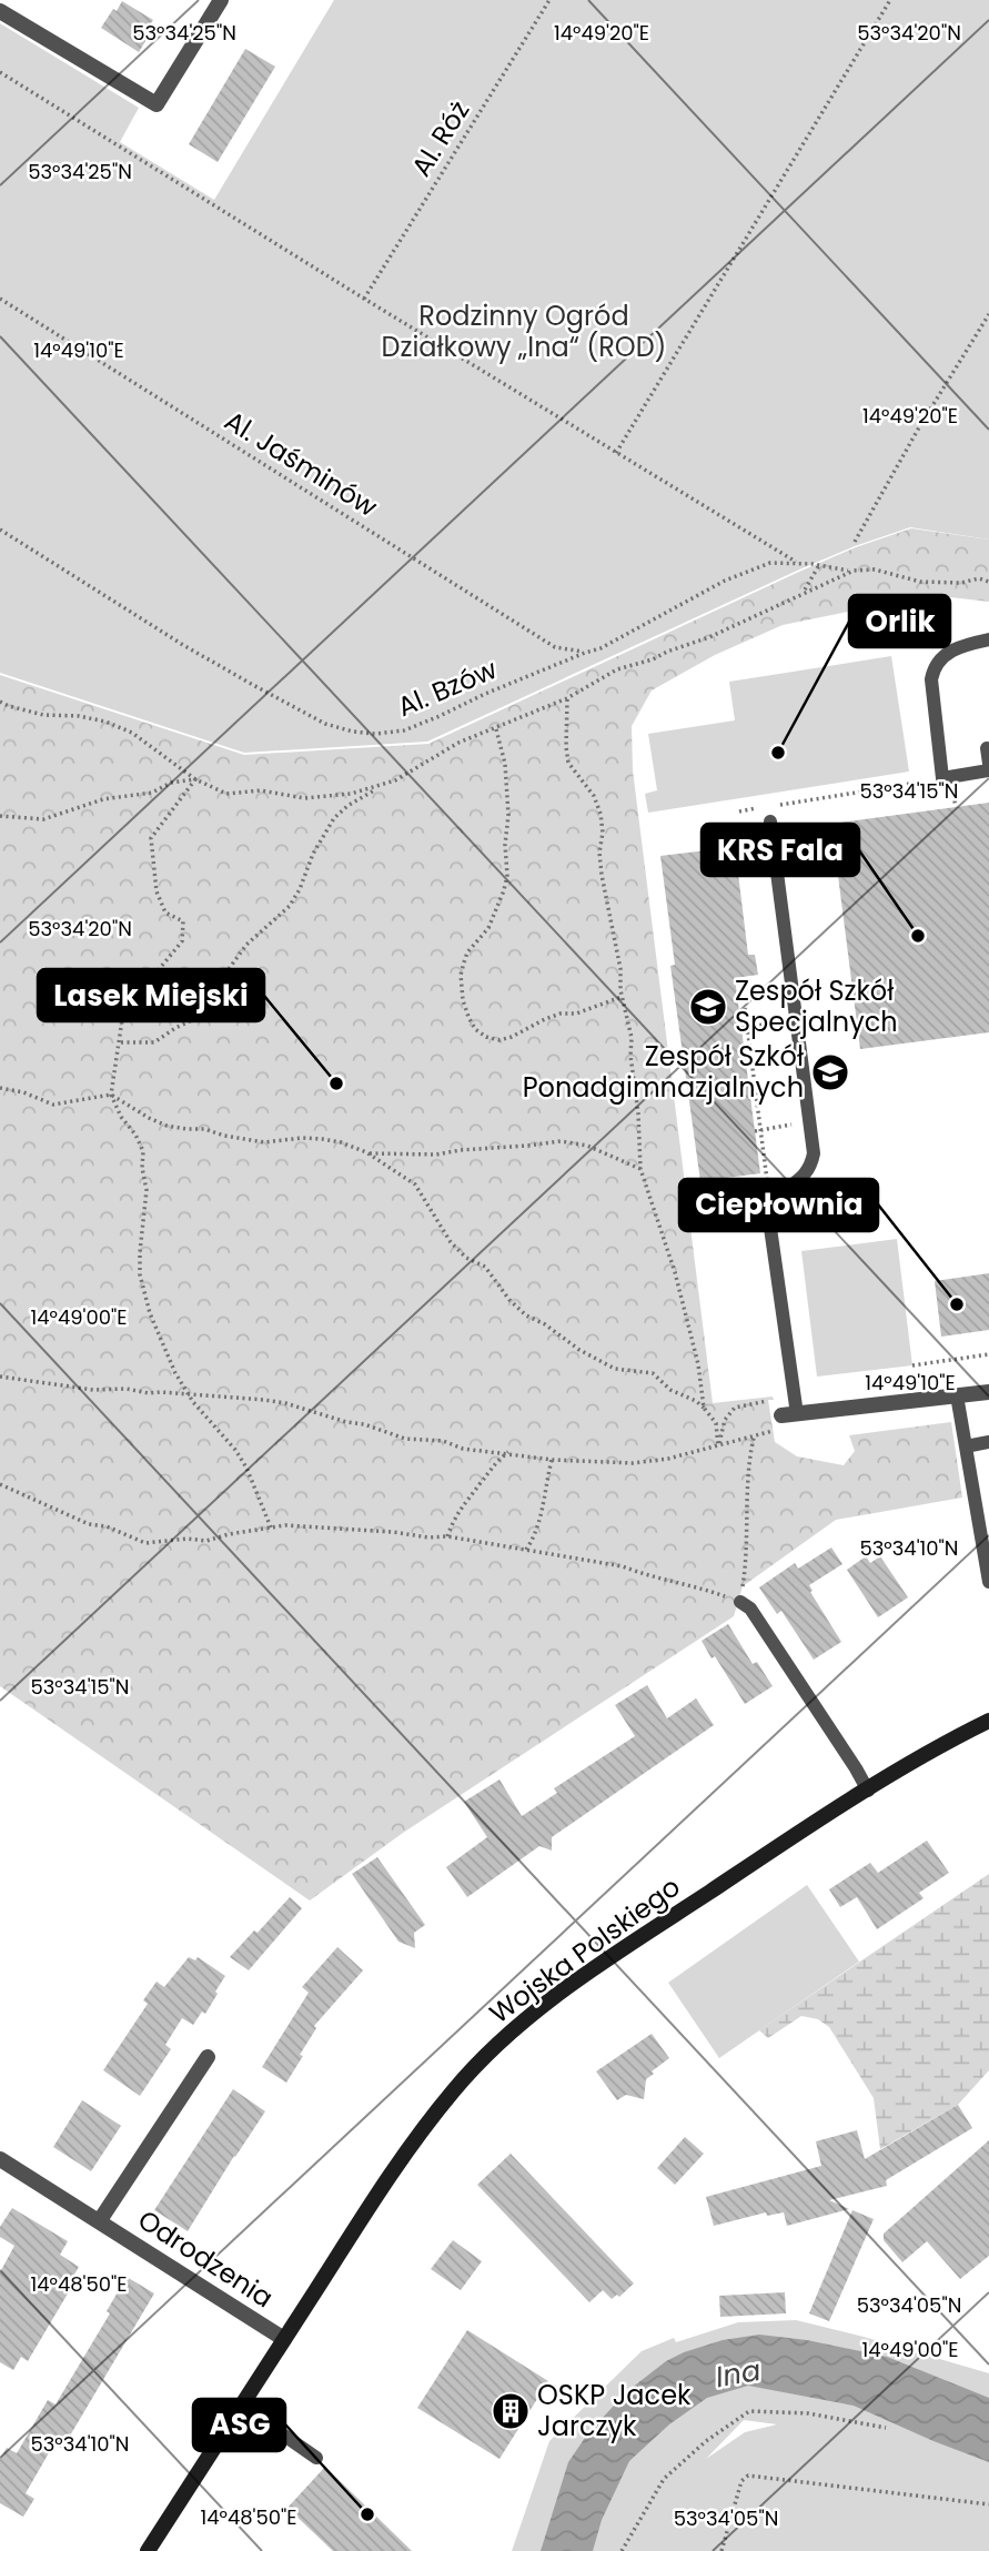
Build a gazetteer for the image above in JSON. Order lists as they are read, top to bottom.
{
  "streets": {
    "street": ["Wojska Polskiego", "Odrodzenia"],
    "path": ["Al. Róż", "Al. Jaśminów", "Al. Bzów"]
  },
  "crossings": [
    ["Al. Jaśminów", "Al. Bzów"],
    ["Wojska Polskiego", "Odrodzenia"]
  ],
  "water": ["Ina"],
  "parks": ["Rodzinny Ogród Działkowy „Ina“ (ROD)"],
  "places": {
    "other": [
      "Orlik",
      "KRS Fala",
      "Lasek Miejski",
      "Ciepłownia",
      "ASG"
    ],
    "school or university": ["Zespół Szkół Specjalnych", "Zespół Szkół Ponadgimnazjalnych"],
    "building": ["OSKP Jacek Jarczyk"]
  },
  "coordinates": [
    "53°34'25\"N",
    "14°49'20\"E",
    "53°34'20\"N",
    "14°49'10\"E",
    "53°34'15\"N",
    "14°49'00\"E",
    "53°34'10\"N",
    "14°48'50\"E",
    "53°34'05\"N"
  ]
}
